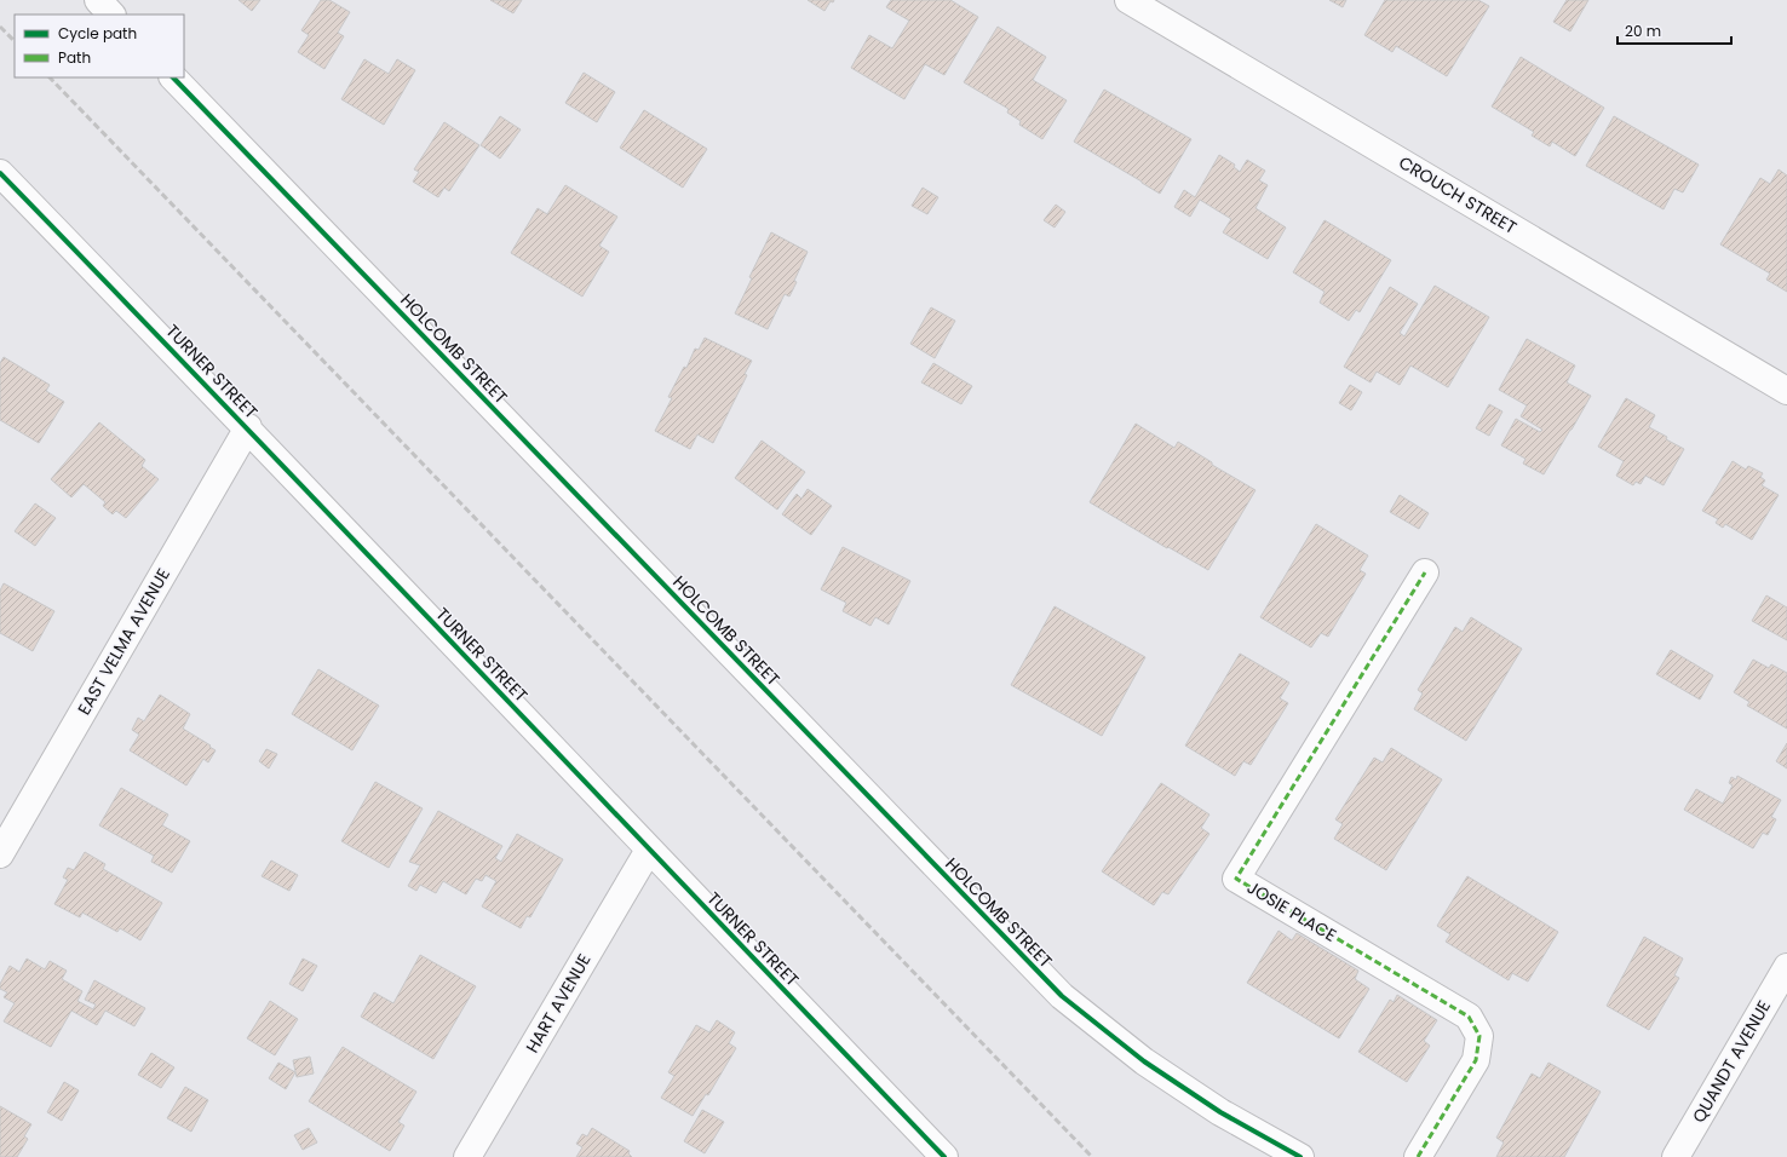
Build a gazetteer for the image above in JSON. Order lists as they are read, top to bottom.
{
  "streets": {
    "street": [
      "CROUCH STREET",
      "HOLCOMB STREET",
      "TURNER STREET",
      "EAST VELMA AVENUE",
      "JOSIE PLACE",
      "HART AVENUE",
      "QUANDT AVENUE"
    ]
  },
  "crossings": [
    ["TURNER STREET", "EAST VELMA AVENUE"],
    ["TURNER STREET", "HART AVENUE"]
  ],
  "legend": ["Cycle path", "Path"],
  "scale_bar": "20 m"
}
